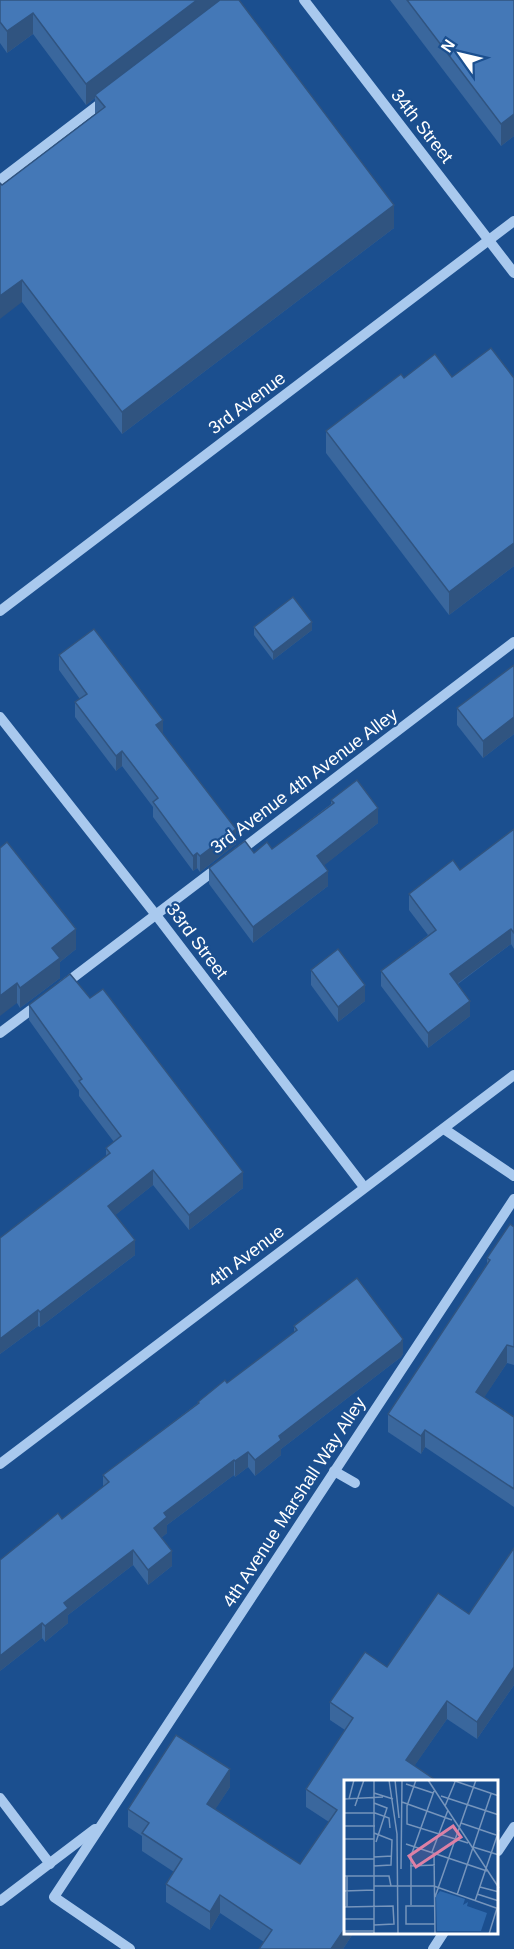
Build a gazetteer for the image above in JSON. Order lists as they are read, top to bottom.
{
  "streets": {
    "street": [
      "34th Street",
      "3rd Avenue",
      "3rd Avenue 4th Avenue Alley",
      "33rd Street",
      "4th Avenue",
      "4th Avenue Marshall Way Alley"
    ]
  },
  "crossings": [
    ["34th Street", "3rd Avenue"],
    ["3rd Avenue 4th Avenue Alley", "33rd Street"],
    ["33rd Street", "4th Avenue"]
  ],
  "north": "top left"
}
